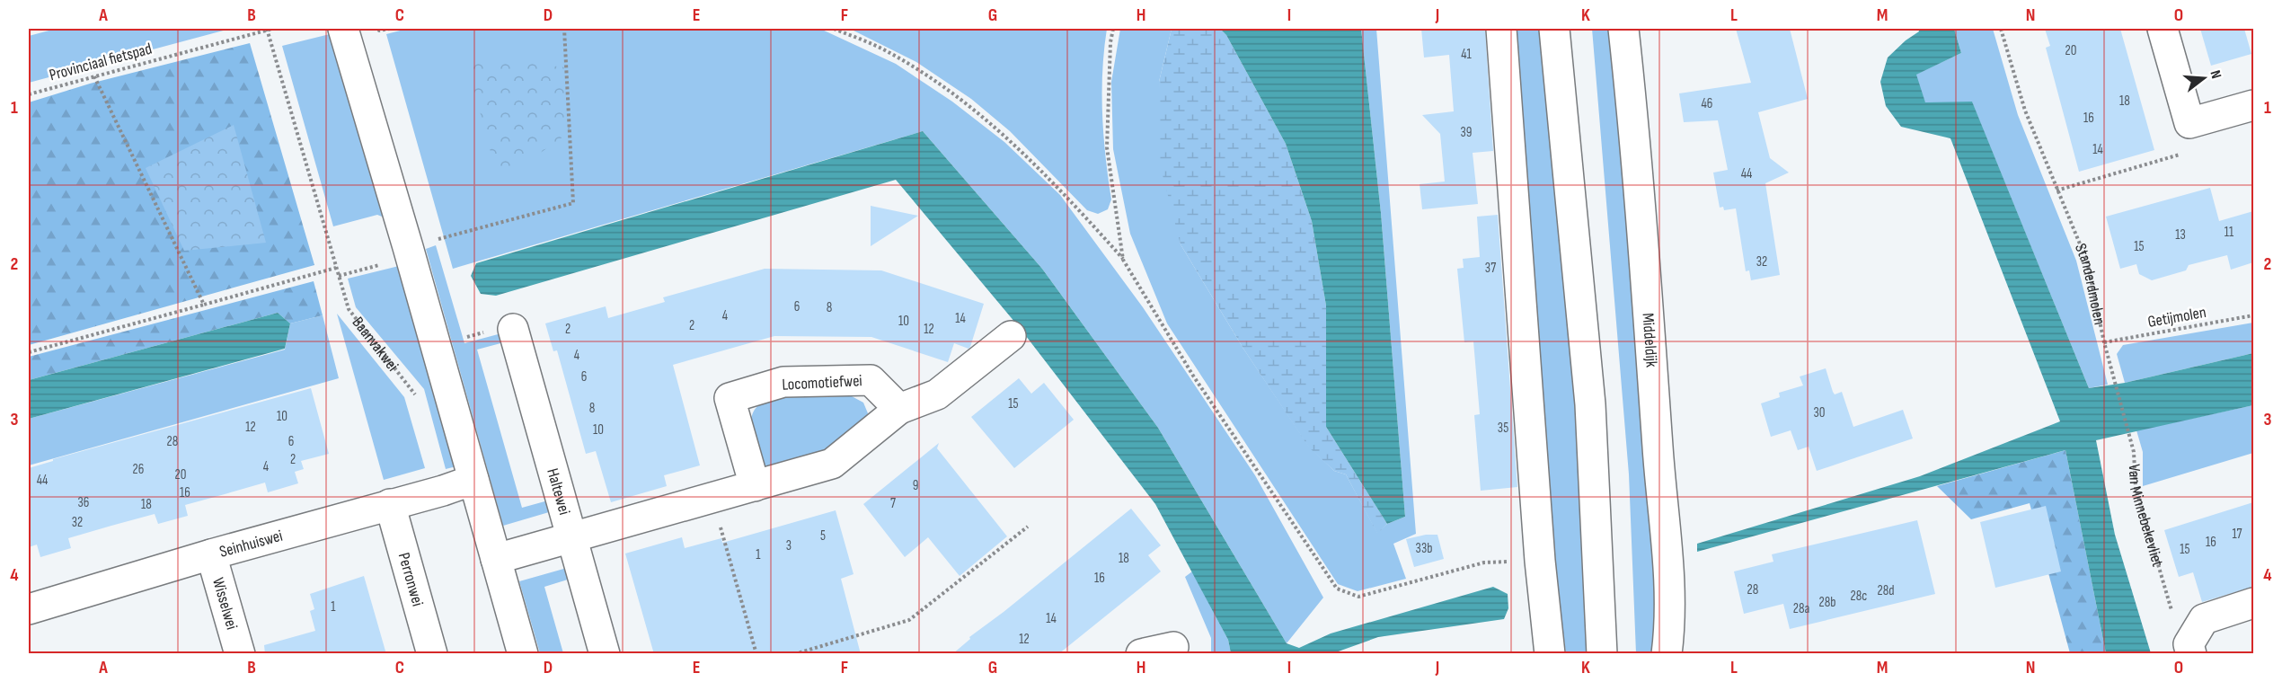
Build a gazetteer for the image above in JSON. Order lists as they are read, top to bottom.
{
  "streets": {
    "street": [
      "Middeldijk",
      "Locomotiefwei",
      "Haltewei",
      "Seinhuiswei",
      "Perronwei",
      "Wisselwei"
    ],
    "path": [
      "Provinciaal fietspad",
      "Standerdmolen",
      "Getijmolen",
      "Baanvakwei",
      "Van Minnebekevliet"
    ]
  },
  "crossings": [
    ["Provinciaal fietspad", "Baanvakwei"],
    ["Standerdmolen", "Getijmolen"],
    ["Standerdmolen", "Van Minnebekevliet"],
    ["Seinhuiswei", "Perronwei"],
    ["Seinhuiswei", "Wisselwei"]
  ],
  "house_numbers": [
    "20",
    "41",
    "18",
    "46",
    "16",
    "39",
    "14",
    "44",
    "11",
    "13",
    "15",
    "32",
    "37",
    "6",
    "8",
    "4",
    "14",
    "10",
    "2",
    "2",
    "12",
    "4",
    "6",
    "15",
    "8",
    "30",
    "10",
    "12",
    "35",
    "10",
    "28",
    "6",
    "2",
    "4",
    "26",
    "20",
    "44",
    "9",
    "16",
    "36",
    "7",
    "18",
    "32",
    "17",
    "5",
    "16",
    "3",
    "33b",
    "15",
    "1",
    "18",
    "16",
    "28",
    "28d",
    "28c",
    "28b",
    "1",
    "28a",
    "14",
    "12"
  ],
  "north": "right",
  "grid": {
    "columns": [
      "A",
      "B",
      "C",
      "D",
      "E",
      "F",
      "G",
      "H",
      "I",
      "J",
      "K",
      "L",
      "M",
      "N",
      "O"
    ],
    "rows": [
      "1",
      "2",
      "3",
      "4"
    ]
  }
}
